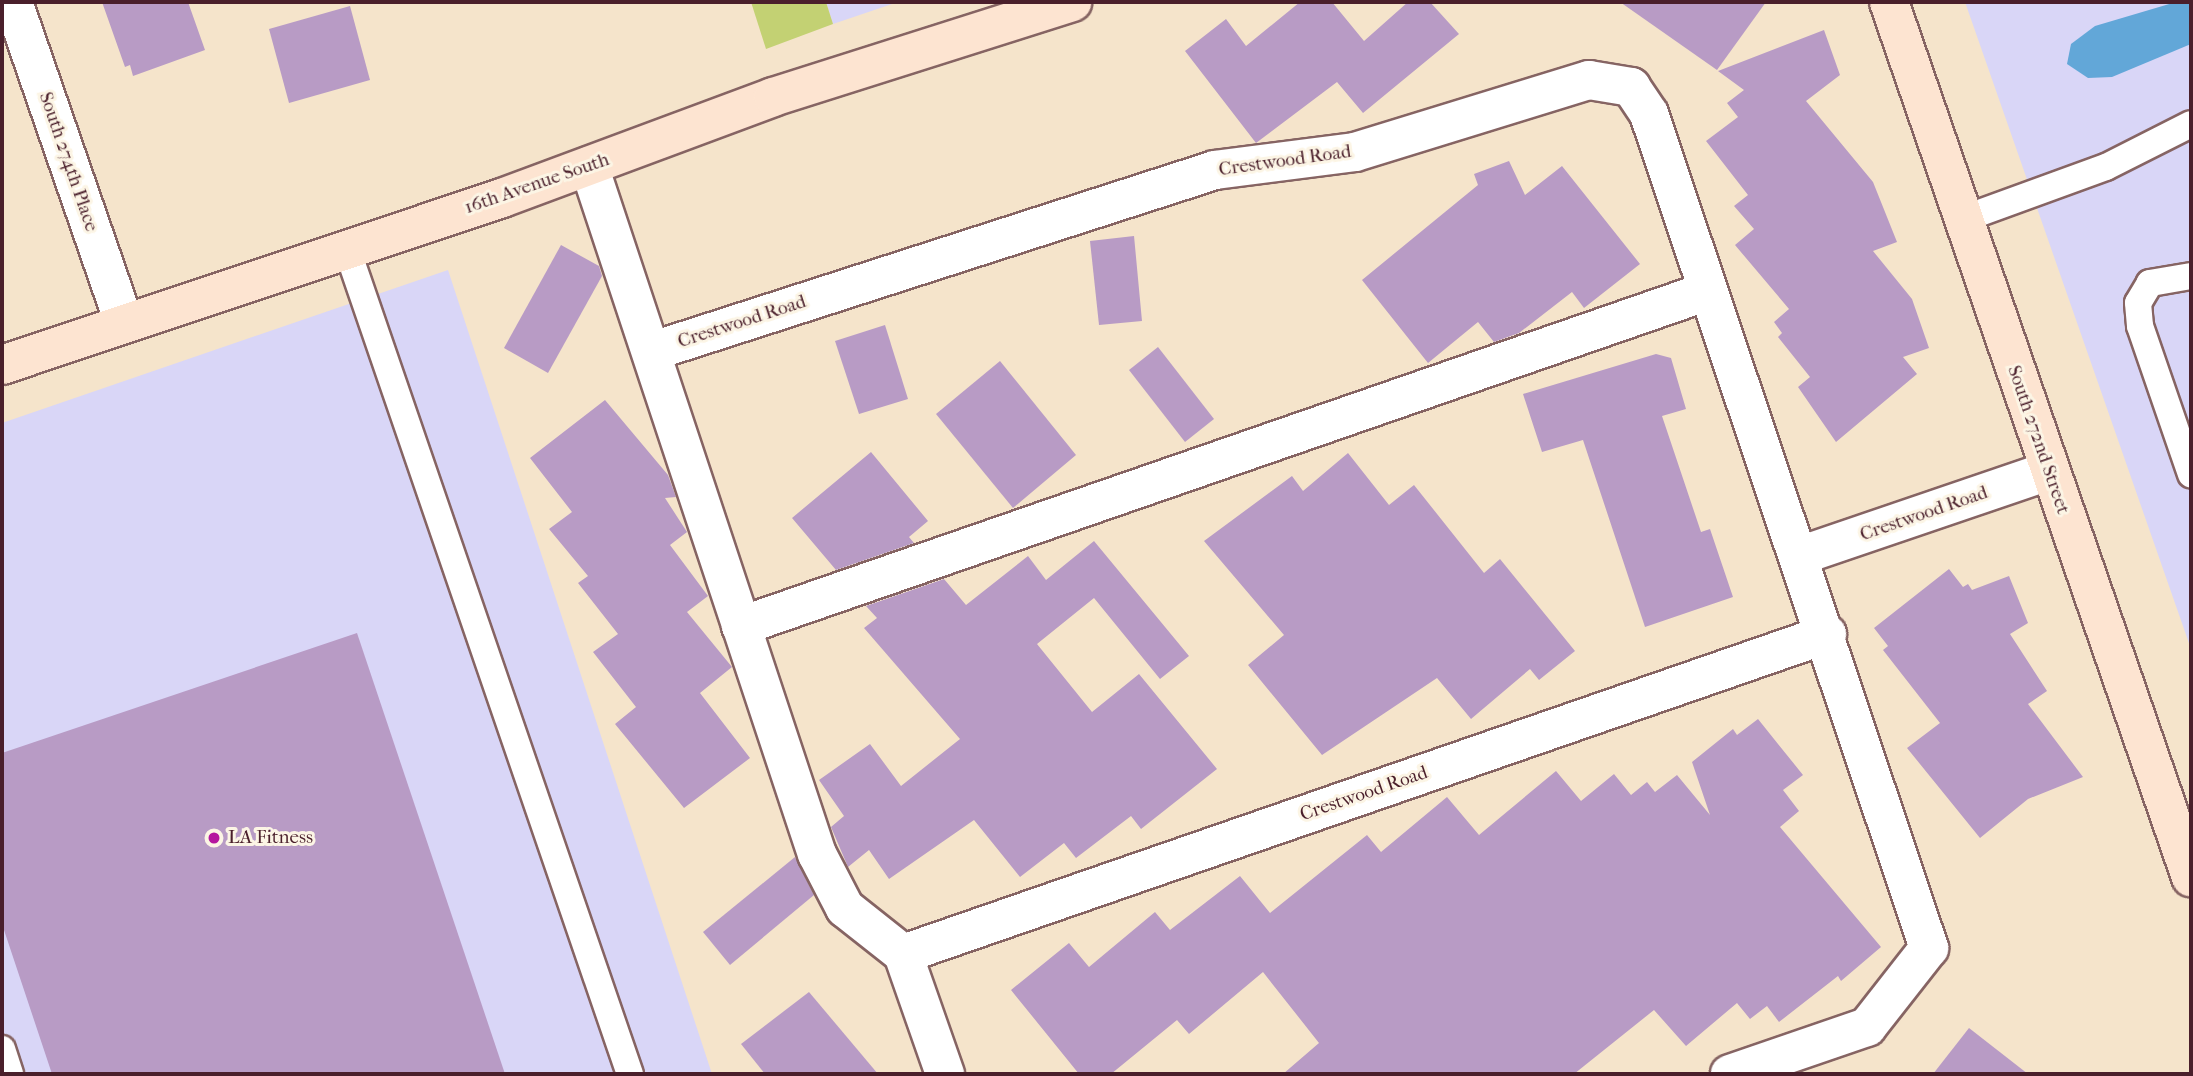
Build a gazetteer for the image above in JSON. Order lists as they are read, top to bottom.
{
  "streets": {
    "main road": ["16th Avenue South", "South 272nd Street"],
    "street": ["Crestwood Road", "South 274th Place"]
  },
  "crossings": [
    ["Crestwood Road", "16th Avenue South"],
    ["Crestwood Road", "South 272nd Street"],
    ["South 274th Place", "16th Avenue South"]
  ],
  "places": ["LA Fitness"]
}
